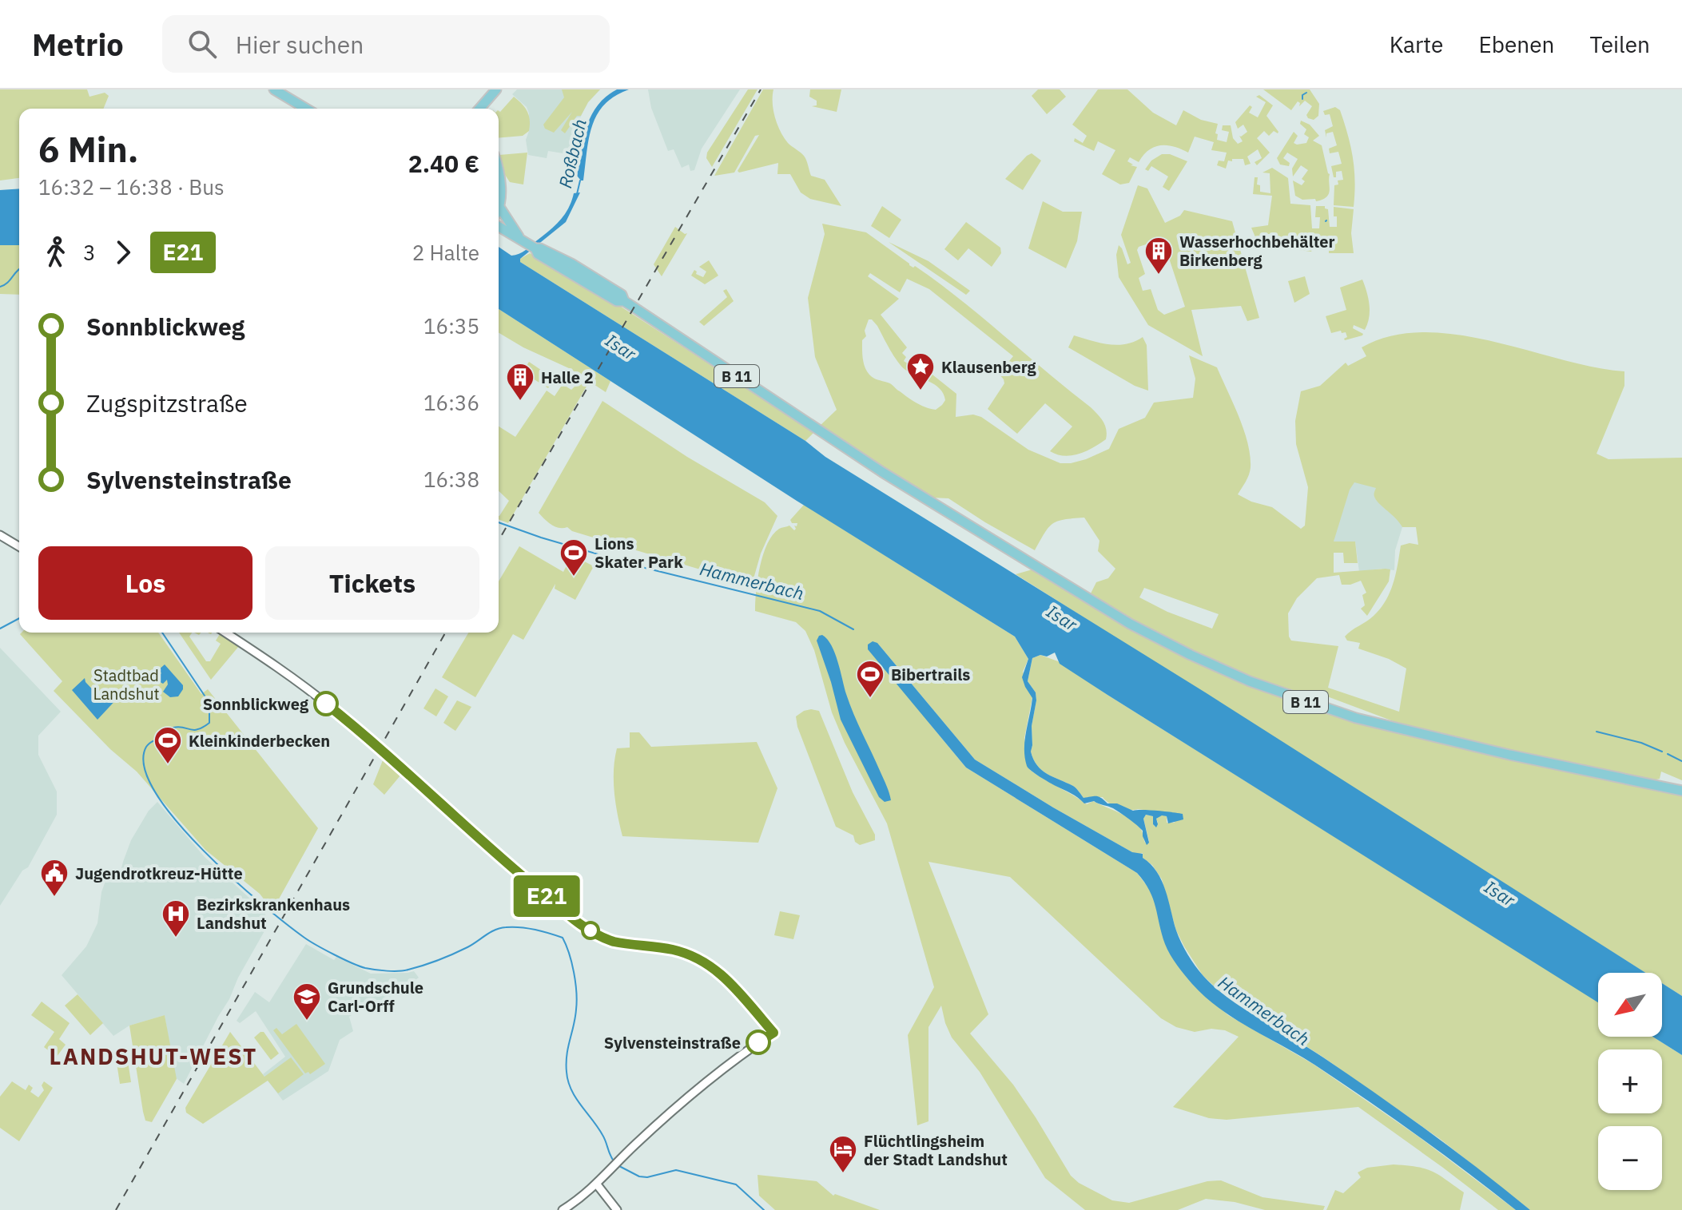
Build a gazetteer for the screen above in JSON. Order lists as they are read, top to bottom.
{
  "streets": {
    "main road": ["B 11"]
  },
  "districts": ["LANDSHUT-WEST"],
  "water": ["Roßbach", "Isar", "Hammerbach"],
  "parks": ["Stadtbad Landshut"],
  "places": {
    "building": ["Wasserhochbehälter Birkenberg", "Halle 2"],
    "place": ["Klausenberg"],
    "sports": ["Lions Skater Park", "Bibertrails", "Kleinkinderbecken"],
    "other": ["Sonnblickweg", "Sylvensteinstraße"],
    "public building": ["Jugendrotkreuz-Hütte"],
    "hospital": ["Bezirkskrankenhaus Landshut"],
    "school or university": ["Grundschule Carl-Orff"],
    "hotel": ["Flüchtlingsheim der Stadt Landshut"]
  },
  "lines": ["bus line E21"],
  "north": "bottom left",
  "page": {
    "header": "Metrio",
    "search": "Hier suchen",
    "nav": ["Karte", "Ebenen", "Teilen"],
    "on_map": "E21",
    "heading": ["6 Min.", "16:32 – 16:38 · Bus", "2.40 €"],
    "legs": ["3", "E21", "2 Halte"],
    "list": [
      {
        "name": "Sonnblickweg",
        "value": "16:35"
      },
      {
        "name": "Zugspitzstraße",
        "value": "16:36"
      },
      {
        "name": "Sylvensteinstraße",
        "value": "16:38"
      }
    ],
    "buttons": ["Los", "Tickets"],
    "map_buttons": ["+", "−"]
  }
}
